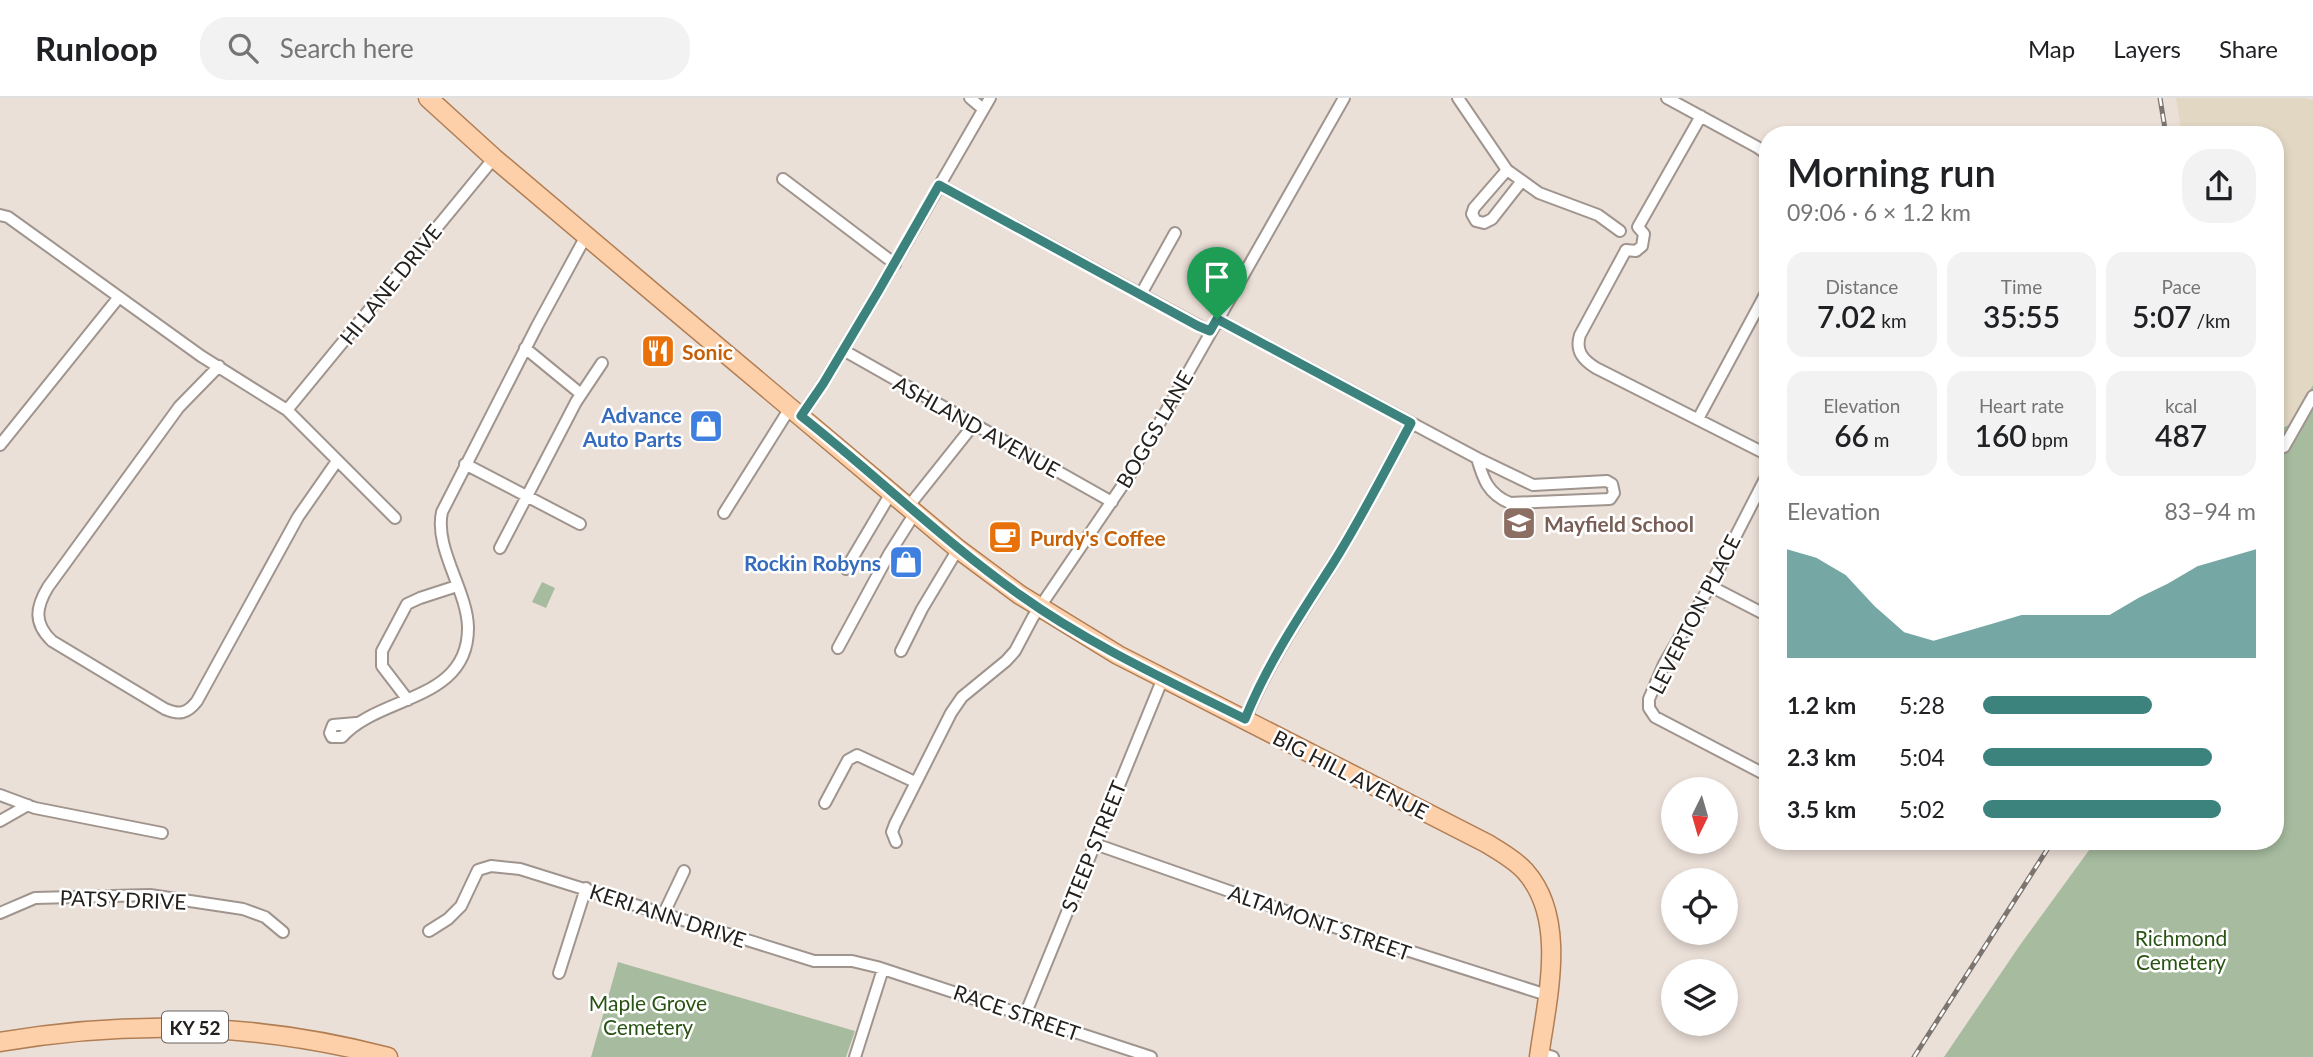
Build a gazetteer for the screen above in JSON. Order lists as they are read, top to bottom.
{
  "streets": {
    "main road": ["BIG HILL AVENUE", "KY 52"],
    "street": [
      "HI LANE DRIVE",
      "ASHLAND AVENUE",
      "BOGGS LANE",
      "LEVERTON PLACE",
      "STEEP STREET",
      "PATSY DRIVE",
      "KERI ANN DRIVE",
      "ALTAMONT STREET",
      "RACE STREET"
    ]
  },
  "crossings": [
    ["HI LANE DRIVE", "BIG HILL AVENUE"],
    ["ASHLAND AVENUE", "BOGGS LANE"],
    ["BOGGS LANE", "BIG HILL AVENUE"],
    ["BIG HILL AVENUE", "STEEP STREET"],
    ["BIG HILL AVENUE", "ALTAMONT STREET"],
    ["STEEP STREET", "ALTAMONT STREET"],
    ["STEEP STREET", "RACE STREET"],
    ["KERI ANN DRIVE", "RACE STREET"]
  ],
  "parks": ["Richmond Cemetery", "Maple Grove Cemetery"],
  "places": {
    "restaurant": ["Sonic"],
    "shop": ["Advance Auto Parts", "Rockin Robyns"],
    "school or university": ["Mayfield School"],
    "cafe": ["Purdy's Coffee"]
  },
  "north": "bottom",
  "page": {
    "header": "Runloop",
    "search": "Search here",
    "nav": ["Map", "Layers", "Share"],
    "heading": ["Morning run", "09:06 · 6 × 1.2 km"],
    "stats": [
      ["Distance", "7.02 km"],
      ["Time", "35:55"],
      ["Pace", "5:07 /km"],
      ["Elevation", "66 m"],
      ["Heart rate", "160 bpm"],
      ["kcal", "487"]
    ],
    "chart": ["Elevation", "83–94 m"],
    "list": [
      {
        "name": "1.2 km",
        "note": "5:28"
      },
      {
        "name": "2.3 km",
        "note": "5:04"
      },
      {
        "name": "3.5 km",
        "note": "5:02"
      }
    ]
  }
}
